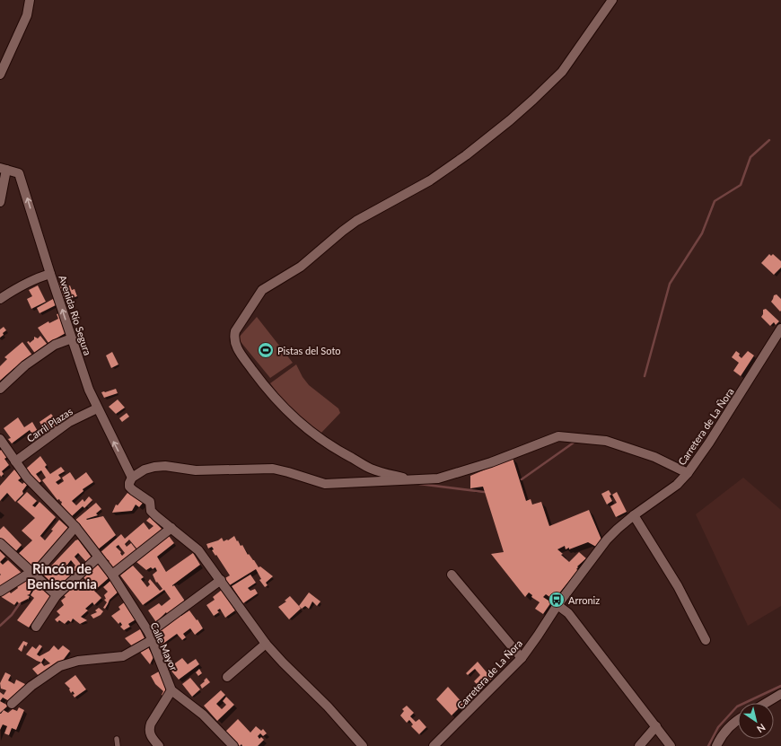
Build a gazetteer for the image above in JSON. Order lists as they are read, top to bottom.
{
  "streets": {
    "street": [
      "Avenida Río Segura",
      "Carril Plazas",
      "Carretera de La Ñora",
      "Calle Mayor"
    ]
  },
  "crossings": [
    ["Avenida Río Segura", "Carril Plazas"],
    ["Carril Plazas", "Calle Mayor"]
  ],
  "one_way": ["Avenida Río Segura"],
  "districts": ["Rincón de Beniscornia"],
  "places": {
    "sports": ["Pistas del Soto"],
    "bus stop": ["Arroniz"]
  },
  "north": "bottom right"
}
